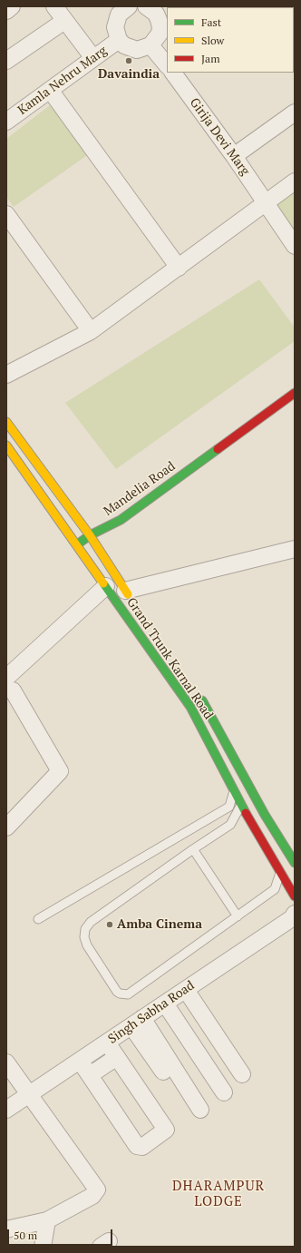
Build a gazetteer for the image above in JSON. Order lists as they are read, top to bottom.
{
  "streets": {
    "main road": ["Mandelia Road", "Grand Trunk Karnal Road"],
    "street": ["Kamla Nehru Marg", "Girija Devi Marg", "Singh Sabha Road"]
  },
  "crossings": [
    ["Mandelia Road", "Grand Trunk Karnal Road"]
  ],
  "districts": ["DHARAMPUR LODGE"],
  "places": ["Davaindia", "Amba Cinema"],
  "legend": ["Fast", "Slow", "Jam"],
  "scale_bar": "50 m"
}
